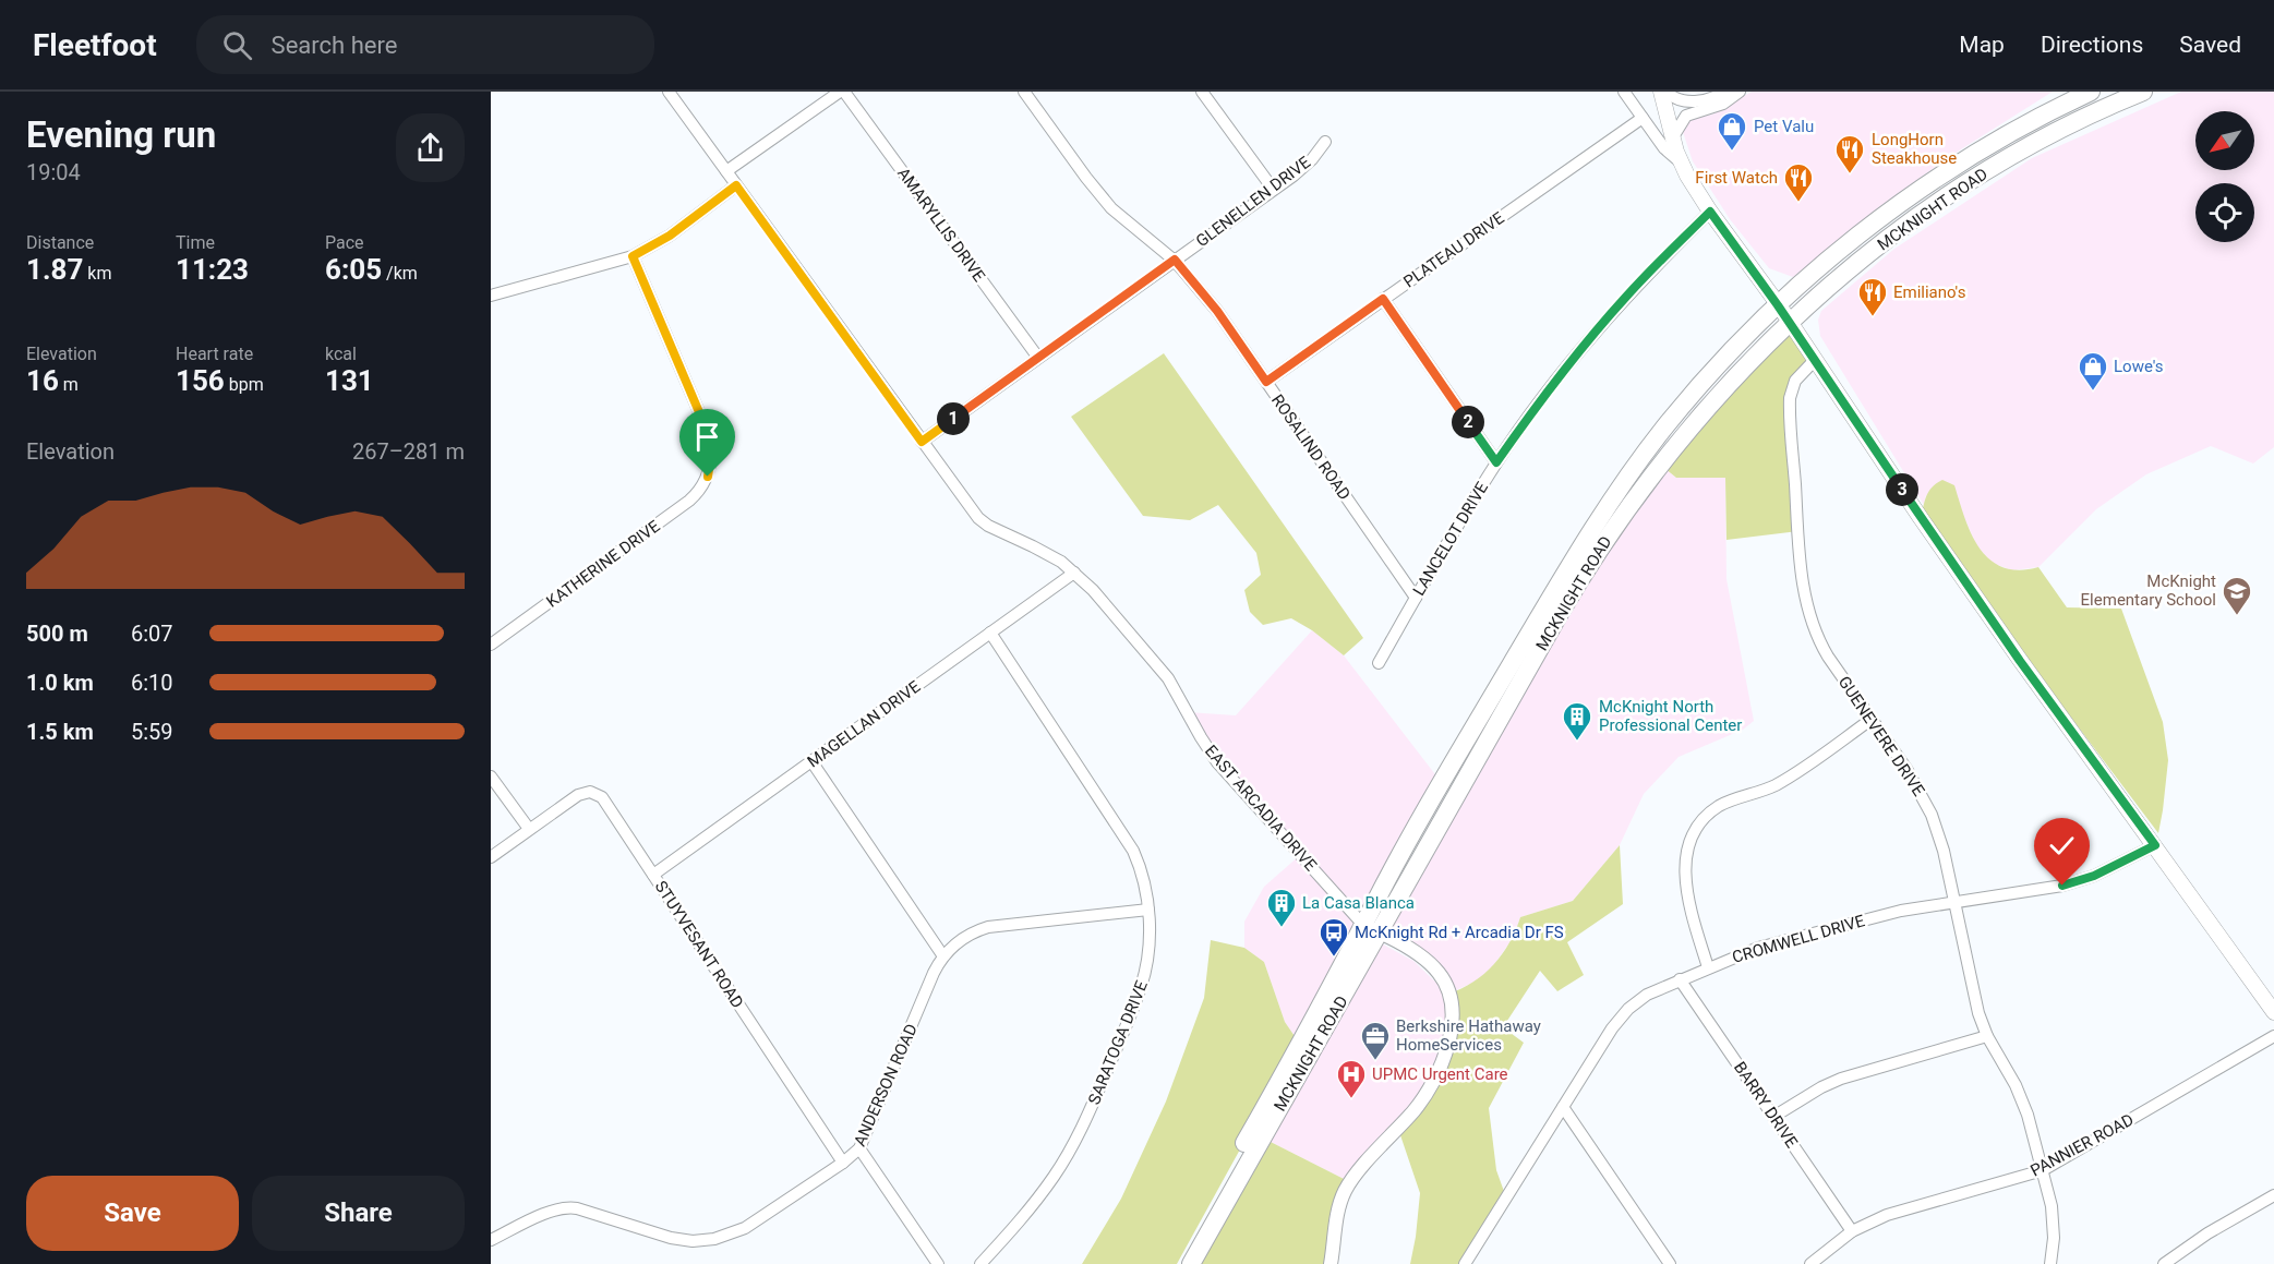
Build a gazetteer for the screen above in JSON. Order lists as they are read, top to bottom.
{
  "streets": {
    "highway": ["MCKNIGHT ROAD"],
    "street": [
      "GLENELLEN DRIVE",
      "AMARYLLIS DRIVE",
      "PLATEAU DRIVE",
      "ROSALIND ROAD",
      "LANCELOT DRIVE",
      "KATHERINE DRIVE",
      "MAGELLAN DRIVE",
      "GUENEVERE DRIVE",
      "EAST ARCADIA DRIVE",
      "CROMWELL DRIVE",
      "STUYVESANT ROAD",
      "SARATOGA DRIVE",
      "ANDERSON ROAD",
      "BARRY DRIVE",
      "PANNIER ROAD"
    ]
  },
  "crossings": [
    ["GLENELLEN DRIVE", "AMARYLLIS DRIVE"],
    ["GLENELLEN DRIVE", "ROSALIND ROAD"],
    ["GLENELLEN DRIVE", "EAST ARCADIA DRIVE"],
    ["MCKNIGHT ROAD", "EAST ARCADIA DRIVE"],
    ["PLATEAU DRIVE", "ROSALIND ROAD"],
    ["ROSALIND ROAD", "LANCELOT DRIVE"],
    ["MAGELLAN DRIVE", "EAST ARCADIA DRIVE"],
    ["MAGELLAN DRIVE", "STUYVESANT ROAD"],
    ["MAGELLAN DRIVE", "SARATOGA DRIVE"],
    ["GUENEVERE DRIVE", "CROMWELL DRIVE"],
    ["GUENEVERE DRIVE", "PANNIER ROAD"],
    ["CROMWELL DRIVE", "BARRY DRIVE"],
    ["STUYVESANT ROAD", "ANDERSON ROAD"],
    ["SARATOGA DRIVE", "ANDERSON ROAD"],
    ["BARRY DRIVE", "PANNIER ROAD"]
  ],
  "places": {
    "shop": ["Pet Valu", "Lowe's"],
    "restaurant": ["LongHorn Steakhouse", "First Watch", "Emiliano's"],
    "school or university": ["McKnight Elementary School"],
    "building": ["McKnight North Professional Center", "La Casa Blanca"],
    "bus stop": ["McKnight Rd + Arcadia Dr FS"],
    "office": ["Berkshire Hathaway HomeServices"],
    "hospital": ["UPMC Urgent Care"]
  },
  "north": "bottom left",
  "page": {
    "header": "Fleetfoot",
    "search": "Search here",
    "nav": ["Map", "Directions", "Saved"],
    "heading": ["Evening run", "19:04"],
    "stats": [
      ["Distance", "1.87 km"],
      ["Time", "11:23"],
      ["Pace", "6:05 /km"],
      ["Elevation", "16 m"],
      ["Heart rate", "156 bpm"],
      ["kcal", "131"]
    ],
    "pins": ["1", "2", "3"],
    "chart": ["Elevation", "267–281 m"],
    "list": [
      {
        "name": "500 m",
        "note": "6:07"
      },
      {
        "name": "1.0 km",
        "note": "6:10"
      },
      {
        "name": "1.5 km",
        "note": "5:59"
      }
    ],
    "buttons": ["Save", "Share"]
  }
}
